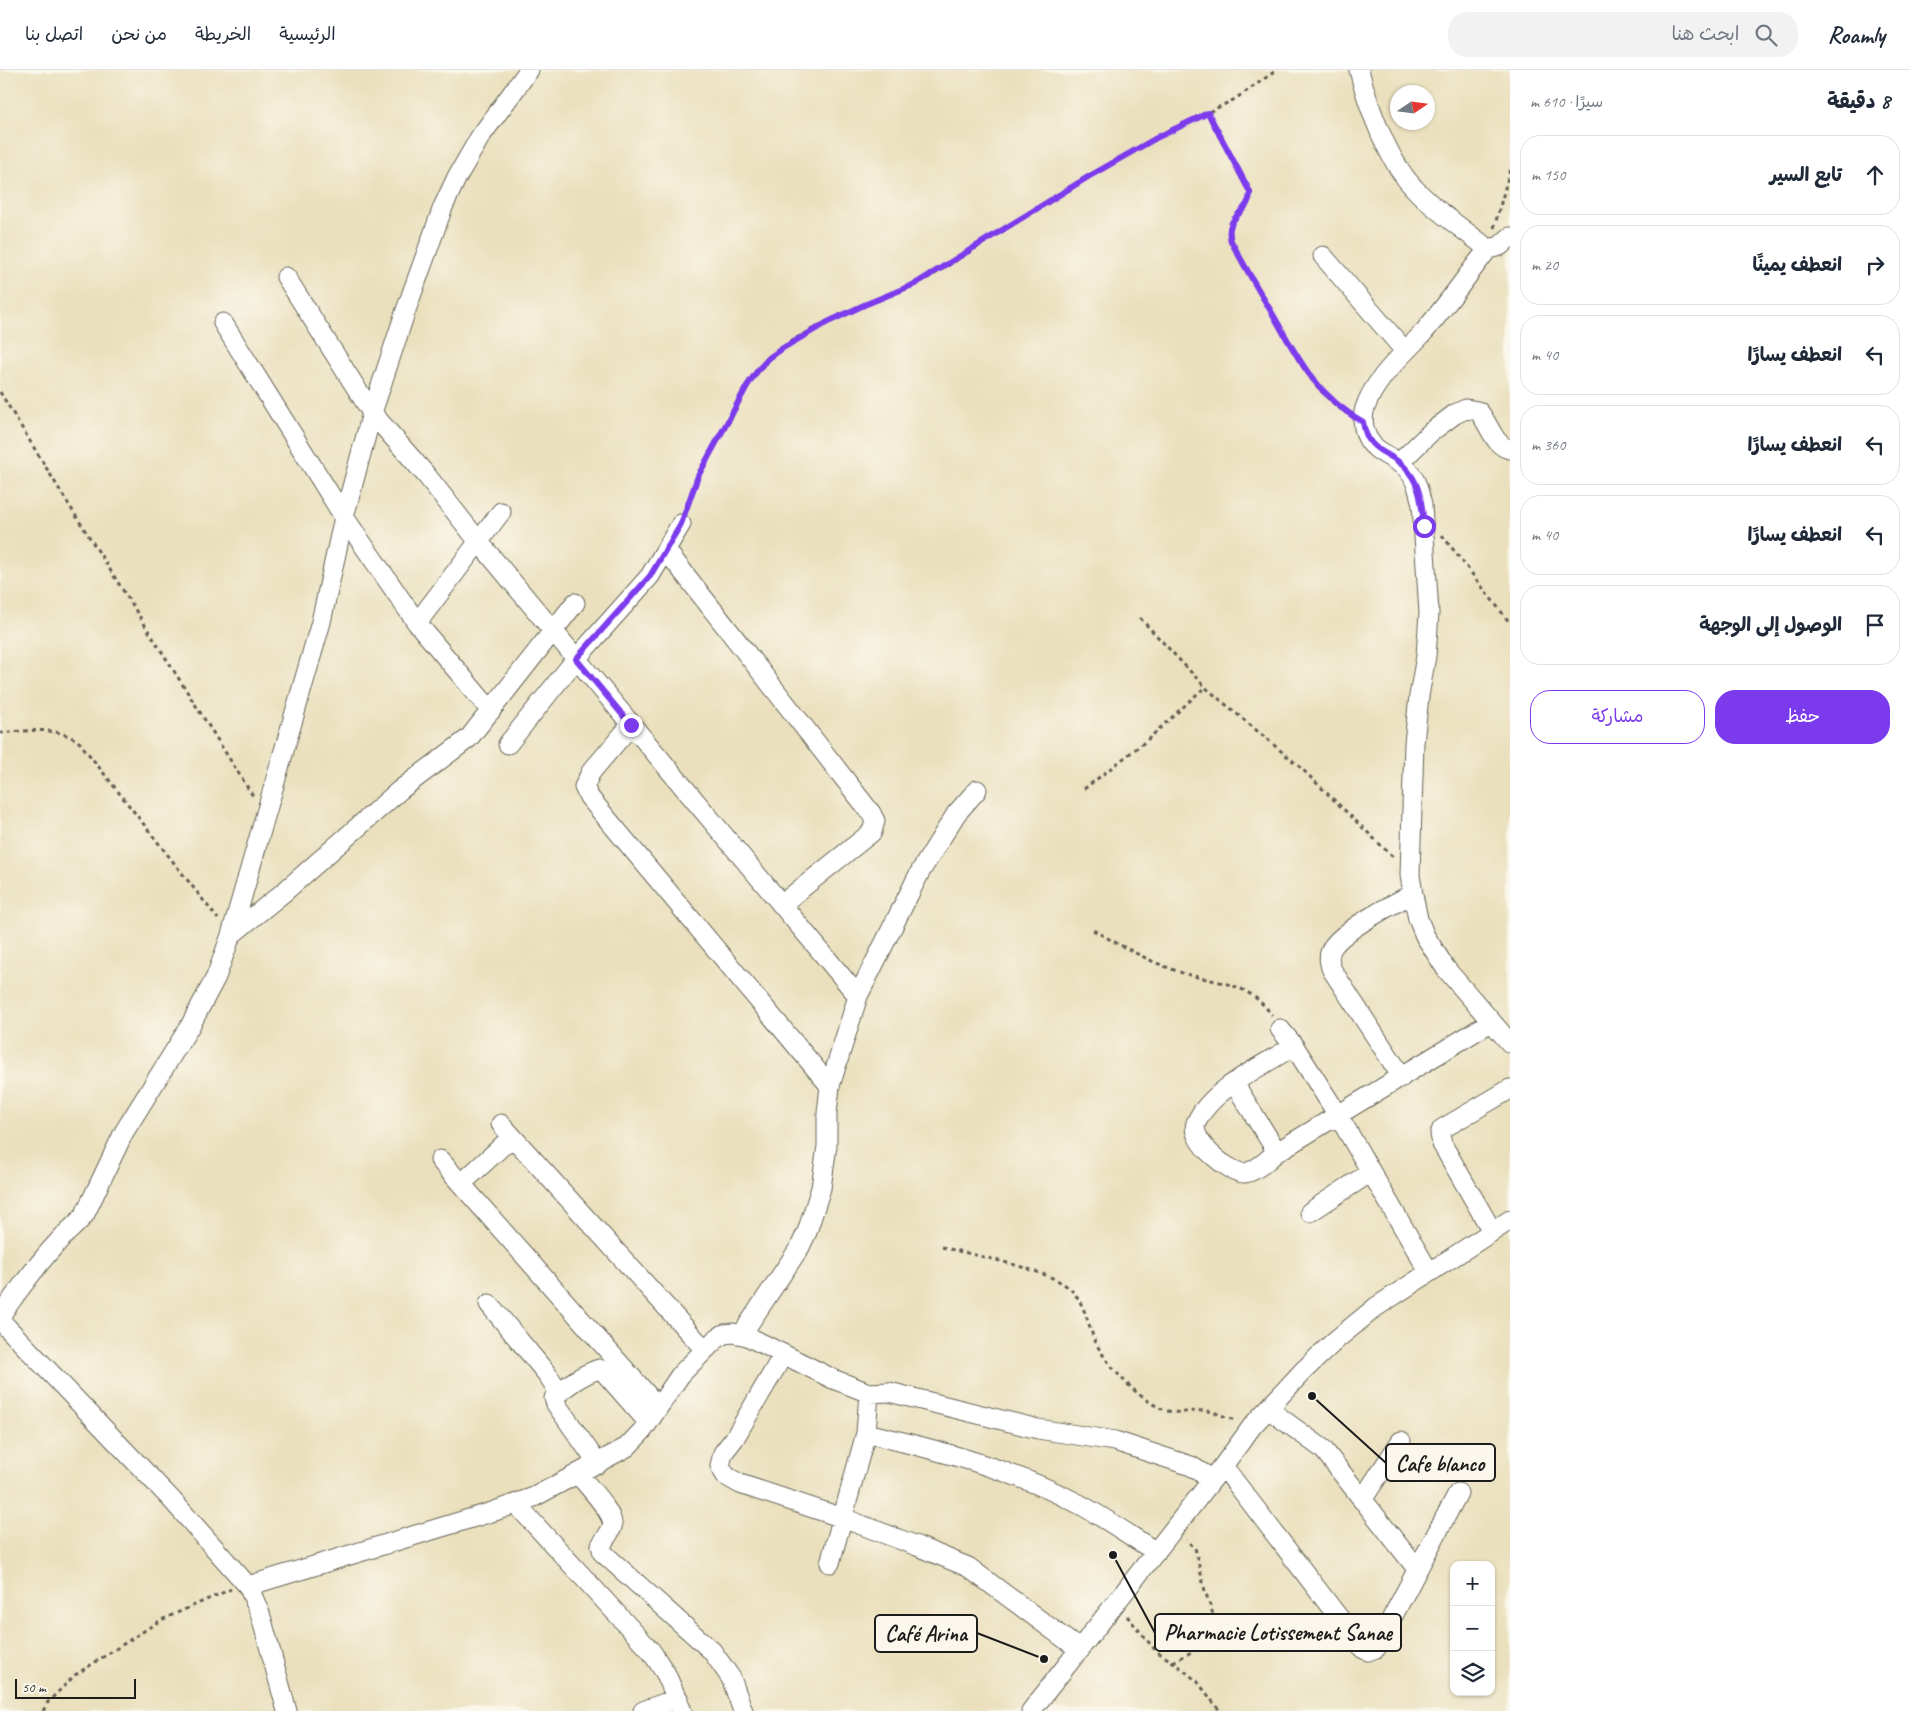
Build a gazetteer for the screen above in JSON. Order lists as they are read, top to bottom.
{
  "places": ["Cafe blanco", "Pharmacie Lotissement Sanae", "Café Arina"],
  "scale_bar": "50 m",
  "north": "right",
  "page": {
    "header": "Roamly",
    "search": "ابحث هنا",
    "nav": [
      "الرئيسية",
      "الخريطة",
      "من نحن",
      "اتصل بنا"
    ],
    "heading": ["8 دقيقة", "سيرًا · 610 m"],
    "list": [
      ["تابع السير", "150 m"],
      ["انعطف يمينًا", "20 m"],
      ["انعطف يسارًا", "40 m"],
      ["انعطف يسارًا", "360 m"],
      ["انعطف يسارًا", "40 m"],
      "الوصول إلى الوجهة"
    ],
    "buttons": ["حفظ", "مشاركة"],
    "map_buttons": ["+", "−"],
    "scale": "50 m"
  }
}
